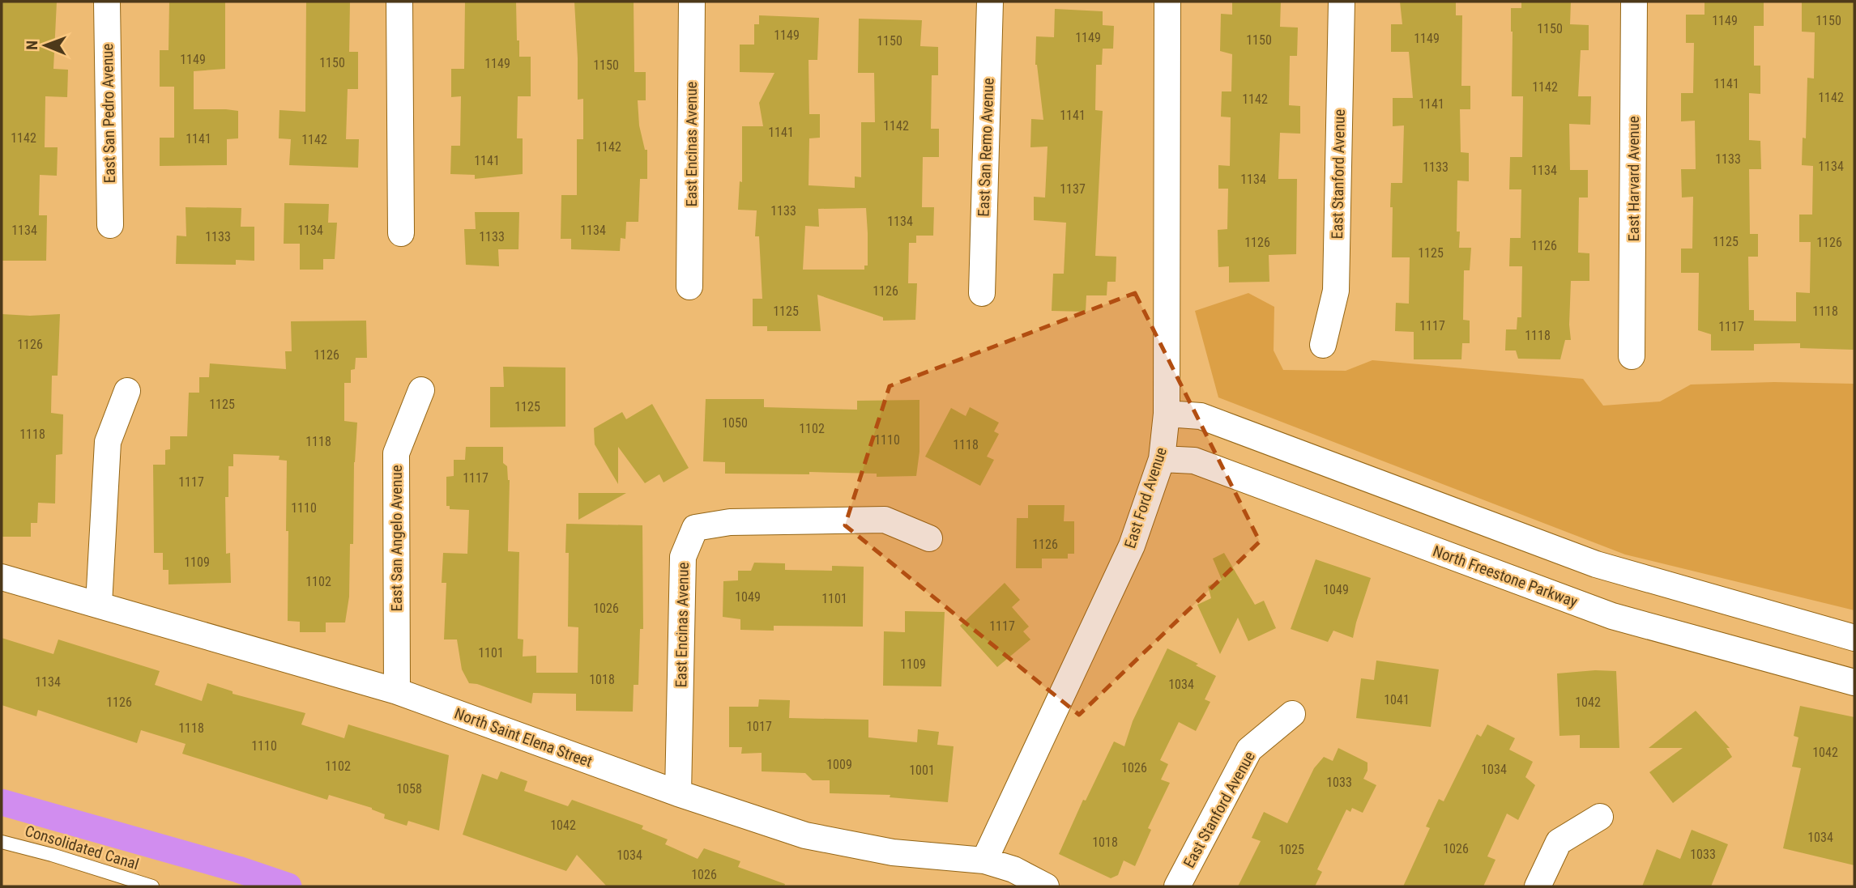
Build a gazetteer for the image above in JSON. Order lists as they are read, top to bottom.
{
  "streets": {
    "street": [
      "East San Pedro Avenue",
      "East Encinas Avenue",
      "East San Remo Avenue",
      "East Stanford Avenue",
      "East Harvard Avenue",
      "East Ford Avenue",
      "East San Angelo Avenue",
      "North Freestone Parkway",
      "North Saint Elena Street"
    ],
    "lane": ["Consolidated Canal"]
  },
  "crossings": [
    ["East Encinas Avenue", "North Saint Elena Street"],
    ["East Ford Avenue", "North Freestone Parkway"],
    ["East Ford Avenue", "North Saint Elena Street"],
    ["East San Angelo Avenue", "North Saint Elena Street"]
  ],
  "house_numbers": [
    "1149",
    "1150",
    "1150",
    "1149",
    "1149",
    "1149",
    "1150",
    "1150",
    "1149",
    "1150",
    "1149",
    "1150",
    "1141",
    "1142",
    "1142",
    "1142",
    "1141",
    "1141",
    "1142",
    "1141",
    "1142",
    "1141",
    "1142",
    "1142",
    "1133",
    "1141",
    "1134",
    "1133",
    "1134",
    "1134",
    "1137",
    "1133",
    "1134",
    "1134",
    "1134",
    "1134",
    "1133",
    "1133",
    "1125",
    "1126",
    "1126",
    "1126",
    "1125",
    "1126",
    "1125",
    "1118",
    "1117",
    "1117",
    "1118",
    "1126",
    "1126",
    "1125",
    "1125",
    "1050",
    "1102",
    "1118",
    "1110",
    "1118",
    "1118",
    "1117",
    "1117",
    "1110",
    "1126",
    "1109",
    "1102",
    "1049",
    "1049",
    "1101",
    "1026",
    "1117",
    "1101",
    "1109",
    "1018",
    "1134",
    "1034",
    "1041",
    "1126",
    "1042",
    "1017",
    "1118",
    "1110",
    "1042",
    "1009",
    "1102",
    "1026",
    "1034",
    "1001",
    "1033",
    "1058",
    "1042",
    "1034",
    "1018",
    "1026",
    "1025",
    "1033",
    "1034",
    "1026"
  ],
  "north": "left"
}
